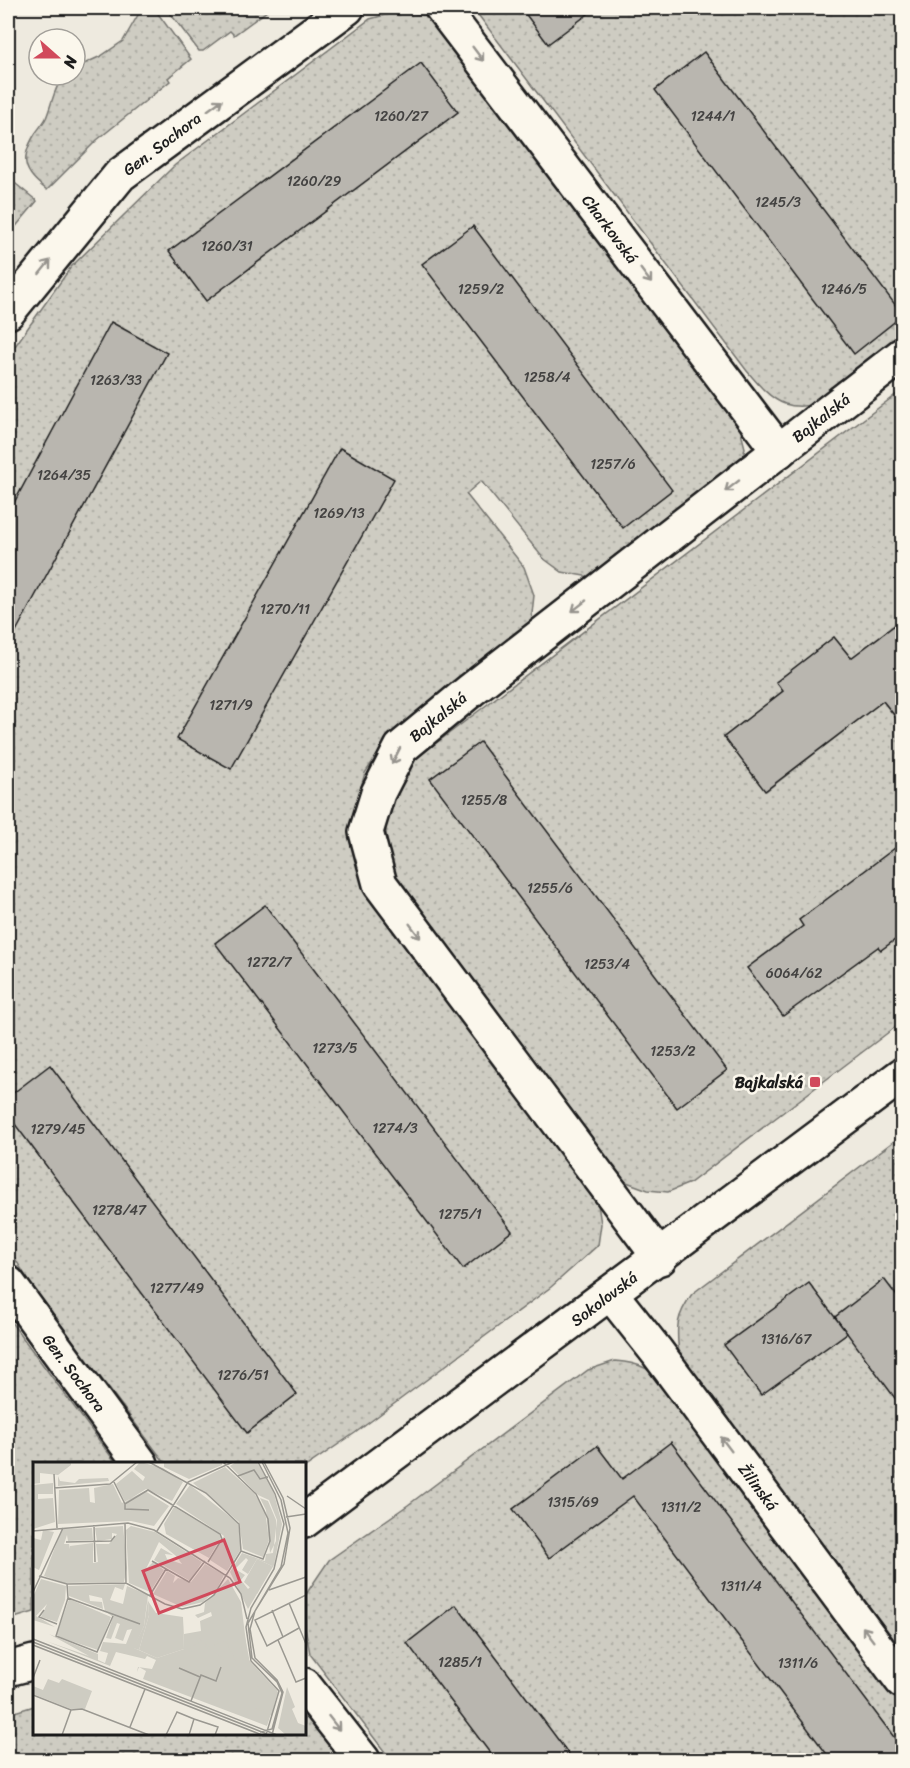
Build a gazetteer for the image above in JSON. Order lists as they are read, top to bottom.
{
  "streets": {
    "street": [
      "Gen. Sochora",
      "Charkovská",
      "Bajkalská",
      "Sokolovská",
      "Žilinská"
    ]
  },
  "crossings": [
    ["Charkovská", "Bajkalská"],
    ["Bajkalská", "Sokolovská"],
    ["Sokolovská", "Žilinská"]
  ],
  "one_way": ["Gen. Sochora", "Charkovská", "Žilinská"],
  "places": {
    "transit": ["Bajkalská"]
  },
  "house_numbers": [
    "1260/27",
    "1244/1",
    "1260/29",
    "1245/3",
    "1260/31",
    "1259/2",
    "1246/5",
    "1258/4",
    "1263/33",
    "1257/6",
    "1264/35",
    "1269/13",
    "1270/11",
    "1271/9",
    "1255/8",
    "1255/6",
    "1272/7",
    "1253/4",
    "6064/62",
    "1273/5",
    "1253/2",
    "1274/3",
    "1279/45",
    "1278/47",
    "1275/1",
    "1277/49",
    "1316/67",
    "1276/51",
    "1315/69",
    "1311/2",
    "1311/4",
    "1285/1",
    "1311/6"
  ],
  "north": "right"
}
